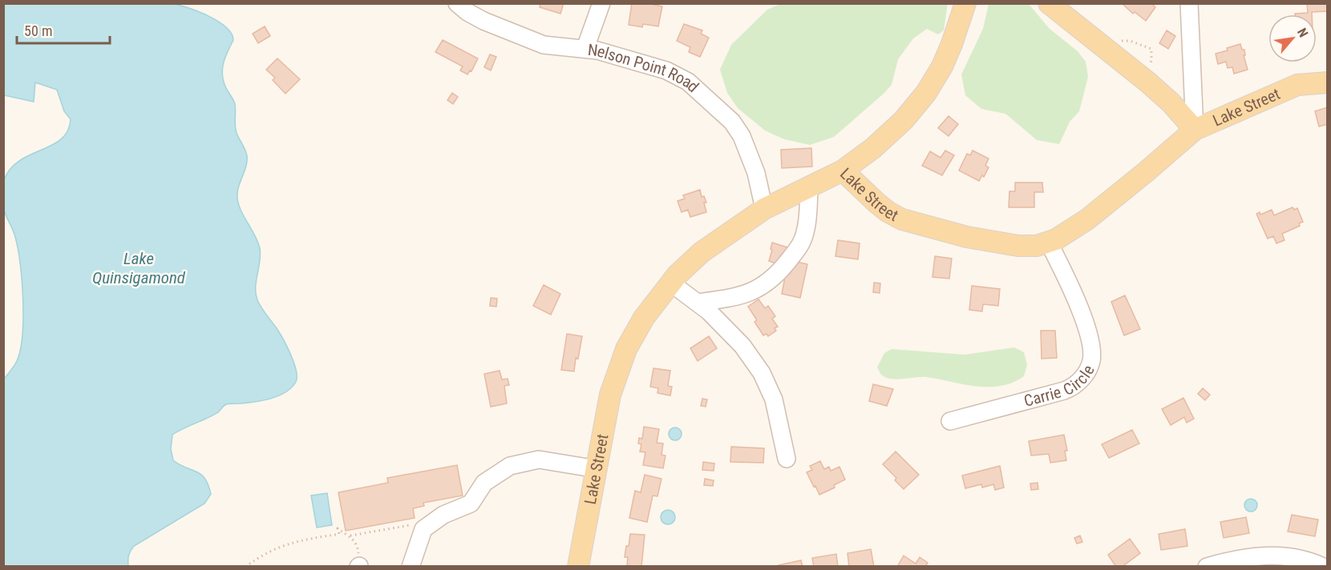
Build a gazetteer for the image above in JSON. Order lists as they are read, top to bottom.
{
  "streets": {
    "main road": ["Lake Street"],
    "street": ["Nelson Point Road", "Carrie Circle"]
  },
  "crossings": [
    ["Nelson Point Road", "Lake Street"],
    ["Lake Street", "Carrie Circle"]
  ],
  "water": ["Lake Quinsigamond"],
  "scale_bar": "50 m",
  "north": "top right"
}
